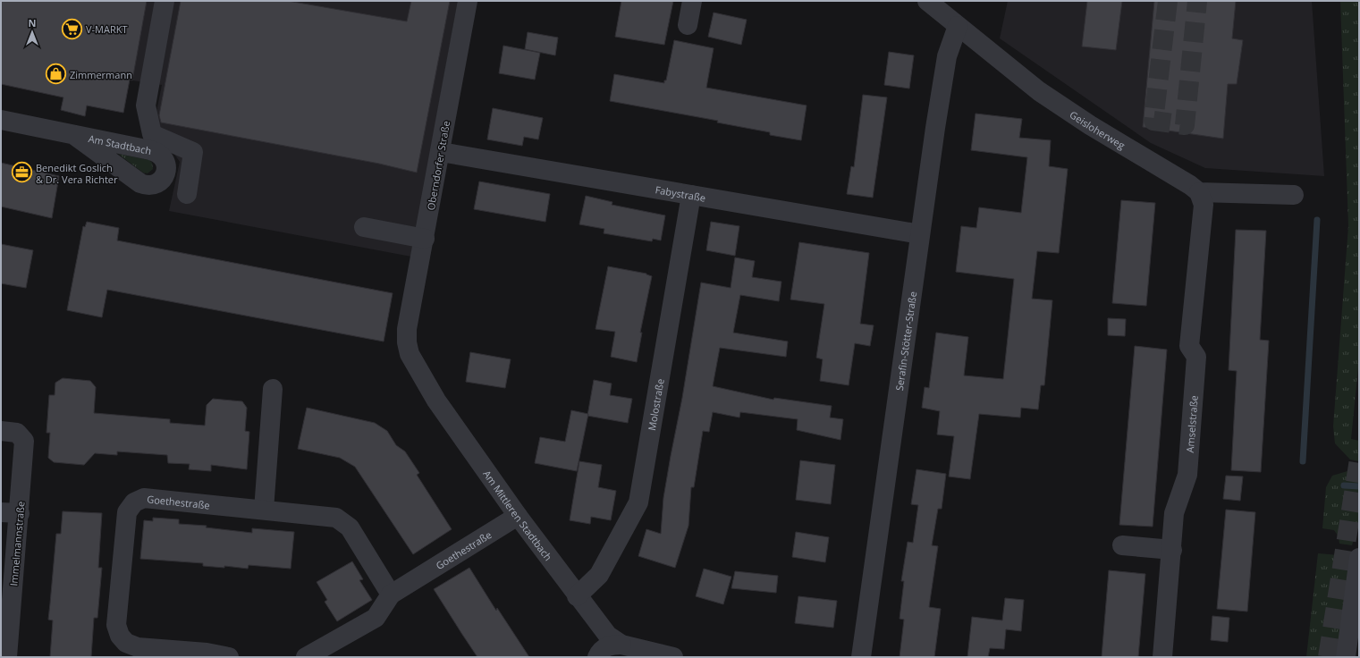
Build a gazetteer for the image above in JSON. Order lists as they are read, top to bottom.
{
  "streets": {
    "street": [
      "Geisloherweg",
      "Am Stadtbach",
      "Oberndorfer Straße",
      "Fabystraße",
      "Serafin-Stötter-Straße",
      "Molostraße",
      "Amselstraße",
      "Goethestraße",
      "Am Mittleren Stadtbach",
      "Immelmannstraße"
    ]
  },
  "crossings": [
    ["Geisloherweg", "Serafin-Stötter-Straße"],
    ["Geisloherweg", "Amselstraße"],
    ["Oberndorfer Straße", "Fabystraße"],
    ["Oberndorfer Straße", "Am Mittleren Stadtbach"],
    ["Fabystraße", "Serafin-Stötter-Straße"],
    ["Fabystraße", "Molostraße"],
    ["Molostraße", "Am Mittleren Stadtbach"],
    ["Goethestraße", "Am Mittleren Stadtbach"]
  ],
  "places": {
    "supermarket": ["V-MARKT"],
    "shop": ["Zimmermann"],
    "office": ["Benedikt Goslich & Dr. Vera Richter"]
  },
  "north": "top"
}
